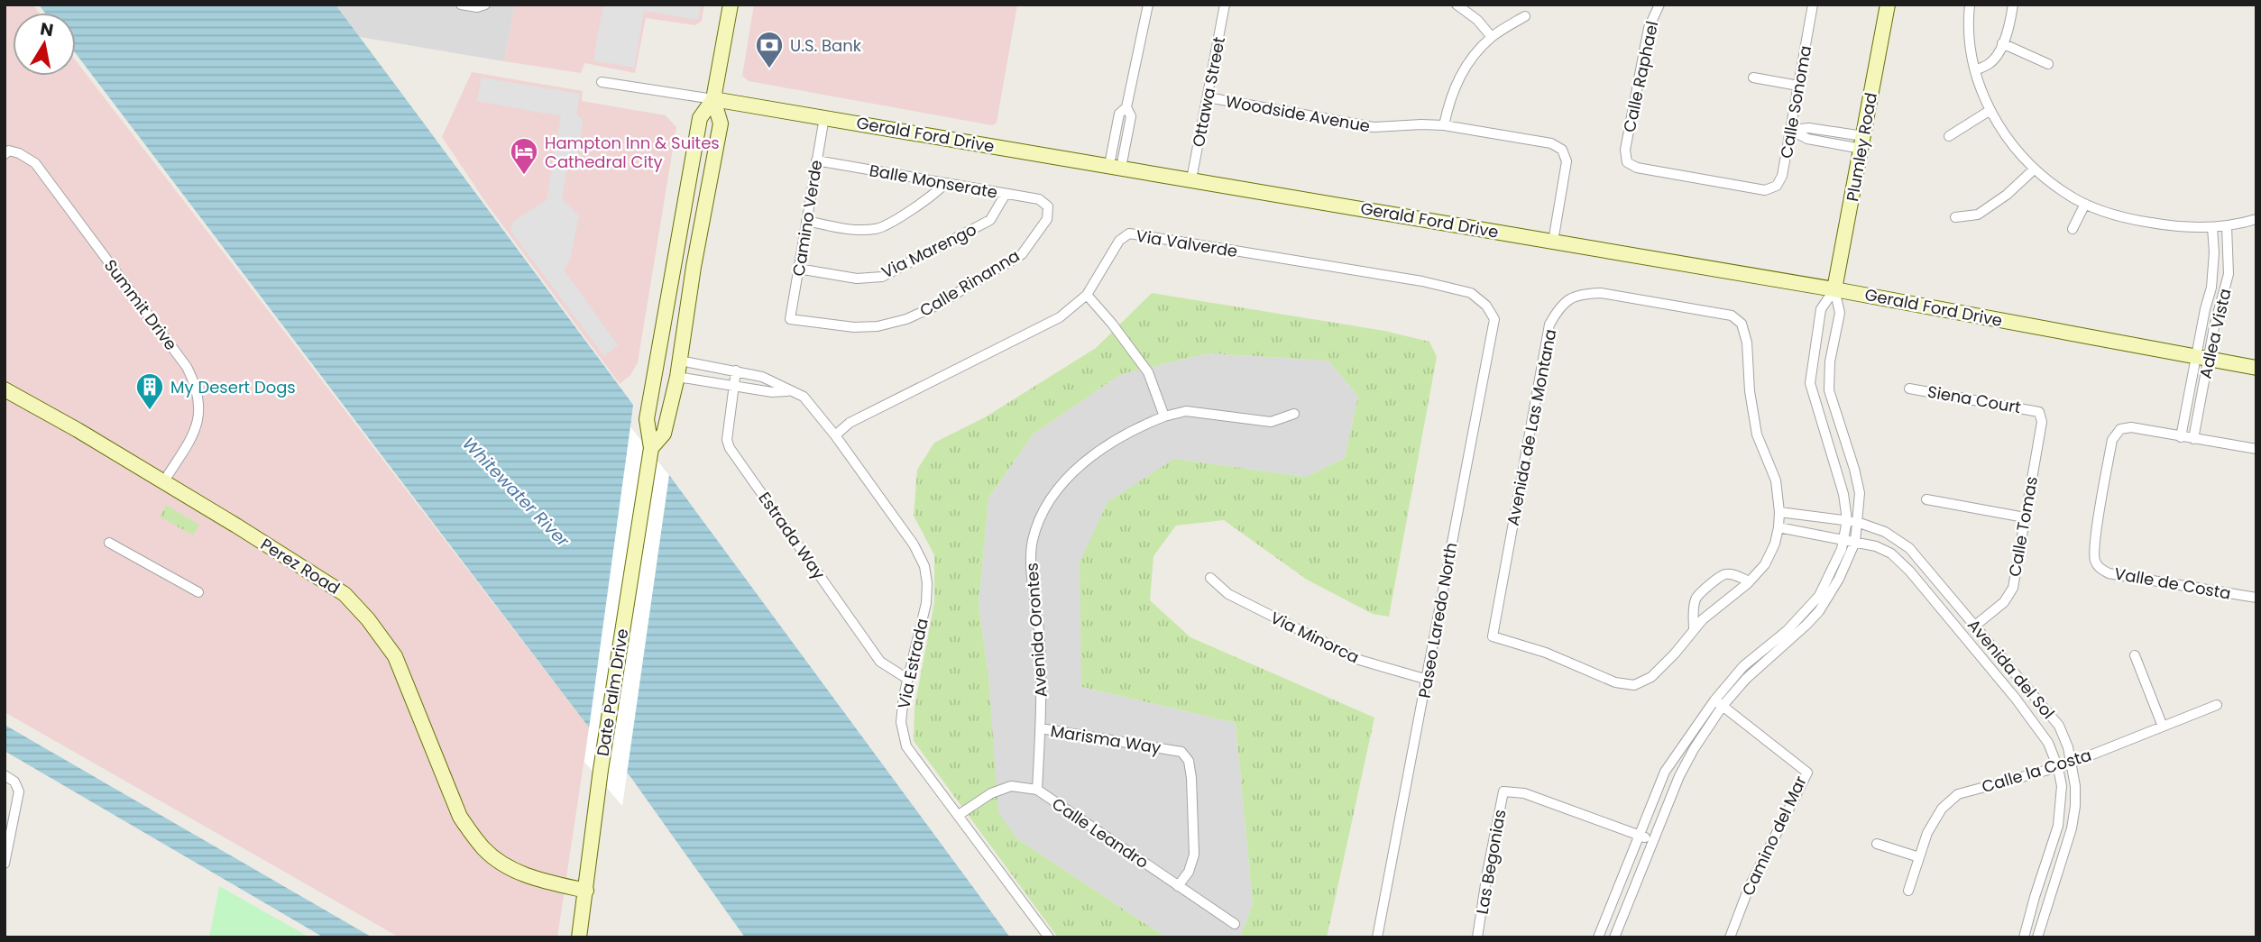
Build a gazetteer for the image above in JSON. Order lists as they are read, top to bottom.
{
  "streets": {
    "main road": [
      "Gerald Ford Drive",
      "Plumley Road",
      "Perez Road",
      "Date Palm Drive"
    ],
    "street": [
      "Calle Raphael",
      "Ottawa Street",
      "Calle Sonoma",
      "Woodside Avenue",
      "Balle Monserate",
      "Camino Verde",
      "Via Valverde",
      "Via Marengo",
      "Calle Rinanna",
      "Summit Drive",
      "Adlea Vista",
      "Siena Court",
      "Avenida de Las Montana",
      "Calle Tomas",
      "Estrada Way",
      "Valle de Costa",
      "Paseo Laredo North",
      "Avenida Orontes",
      "Via Minorca",
      "Via Estrada",
      "Avenida del Sol",
      "Marisma Way",
      "Calle la Costa",
      "Calle Leandro",
      "Camino del Mar",
      "Las Begonias"
    ]
  },
  "crossings": [
    ["Calle Raphael", "Calle Sonoma"],
    ["Ottawa Street", "Woodside Avenue"],
    ["Ottawa Street", "Gerald Ford Drive"],
    ["Woodside Avenue", "Gerald Ford Drive"],
    ["Gerald Ford Drive", "Plumley Road"],
    ["Gerald Ford Drive", "Camino Verde"],
    ["Gerald Ford Drive", "Adlea Vista"],
    ["Gerald Ford Drive", "Date Palm Drive"],
    ["Balle Monserate", "Camino Verde"],
    ["Balle Monserate", "Via Marengo"],
    ["Balle Monserate", "Calle Rinanna"],
    ["Camino Verde", "Via Marengo"],
    ["Camino Verde", "Calle Rinanna"],
    ["Via Valverde", "Paseo Laredo North"],
    ["Via Valverde", "Via Estrada"],
    ["Summit Drive", "Perez Road"],
    ["Adlea Vista", "Valle de Costa"],
    ["Siena Court", "Calle Tomas"],
    ["Avenida de Las Montana", "Avenida del Sol"],
    ["Calle Tomas", "Avenida del Sol"],
    ["Estrada Way", "Via Estrada"],
    ["Perez Road", "Date Palm Drive"],
    ["Paseo Laredo North", "Via Minorca"],
    ["Avenida Orontes", "Marisma Way"],
    ["Avenida Orontes", "Calle Leandro"],
    ["Via Estrada", "Date Palm Drive"],
    ["Via Estrada", "Calle Leandro"],
    ["Avenida del Sol", "Calle la Costa"],
    ["Marisma Way", "Calle Leandro"]
  ],
  "water": ["Whitewater River"],
  "places": {
    "bank": ["U.S. Bank"],
    "hotel": ["Hampton Inn & Suites Cathedral City"],
    "building": ["My Desert Dogs"]
  },
  "north": "top"
}
